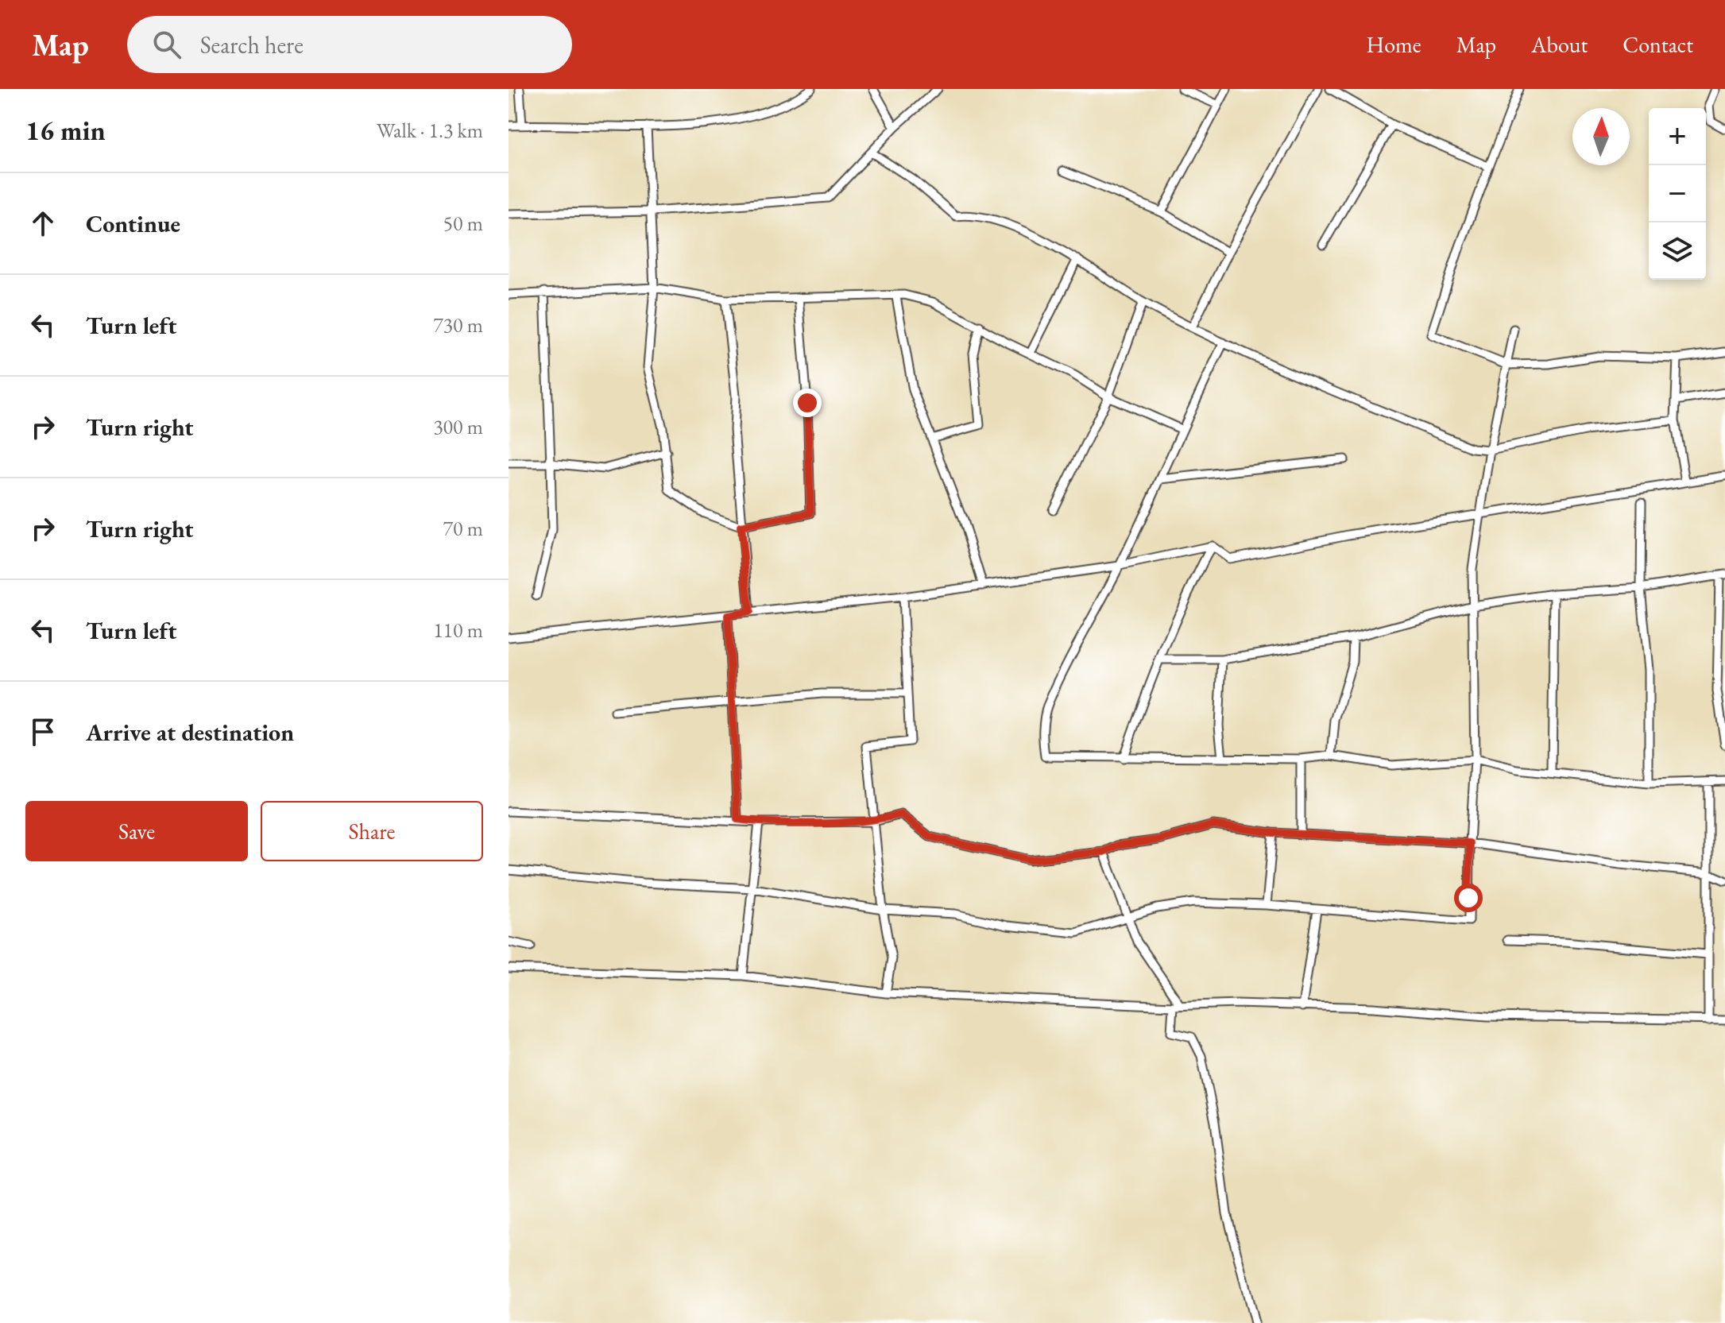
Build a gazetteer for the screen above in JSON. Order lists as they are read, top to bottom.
{
  "north": "top",
  "page": {
    "header": "Map",
    "search": "Search here",
    "nav": [
      "Home",
      "Map",
      "About",
      "Contact"
    ],
    "heading": ["16 min", "Walk · 1.3 km"],
    "map_buttons": ["+", "−"],
    "list": [
      ["Continue", "50 m"],
      ["Turn left", "730 m"],
      ["Turn right", "300 m"],
      ["Turn right", "70 m"],
      ["Turn left", "110 m"],
      "Arrive at destination"
    ],
    "buttons": ["Save", "Share"]
  }
}
